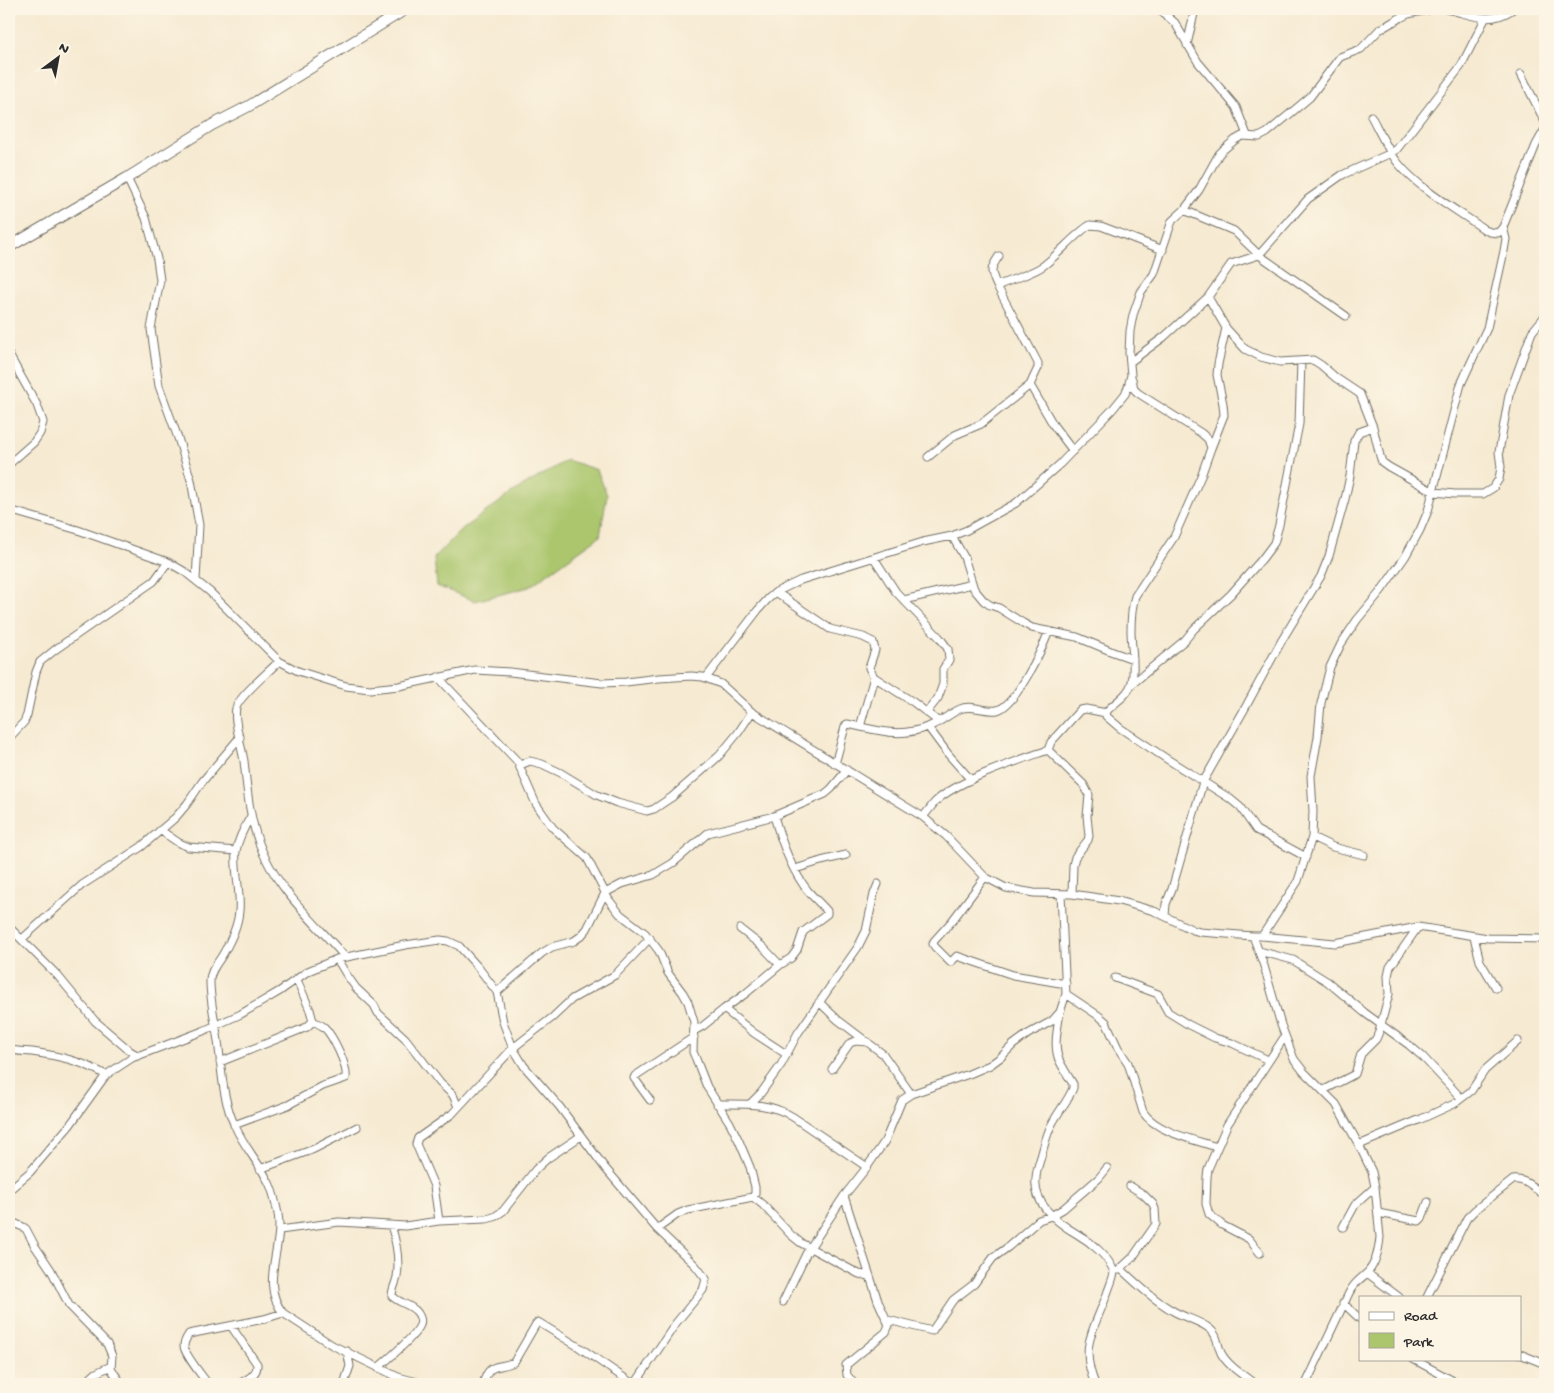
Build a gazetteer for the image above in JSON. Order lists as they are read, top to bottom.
{
  "legend": ["Road", "Park"],
  "north": "top right"
}
